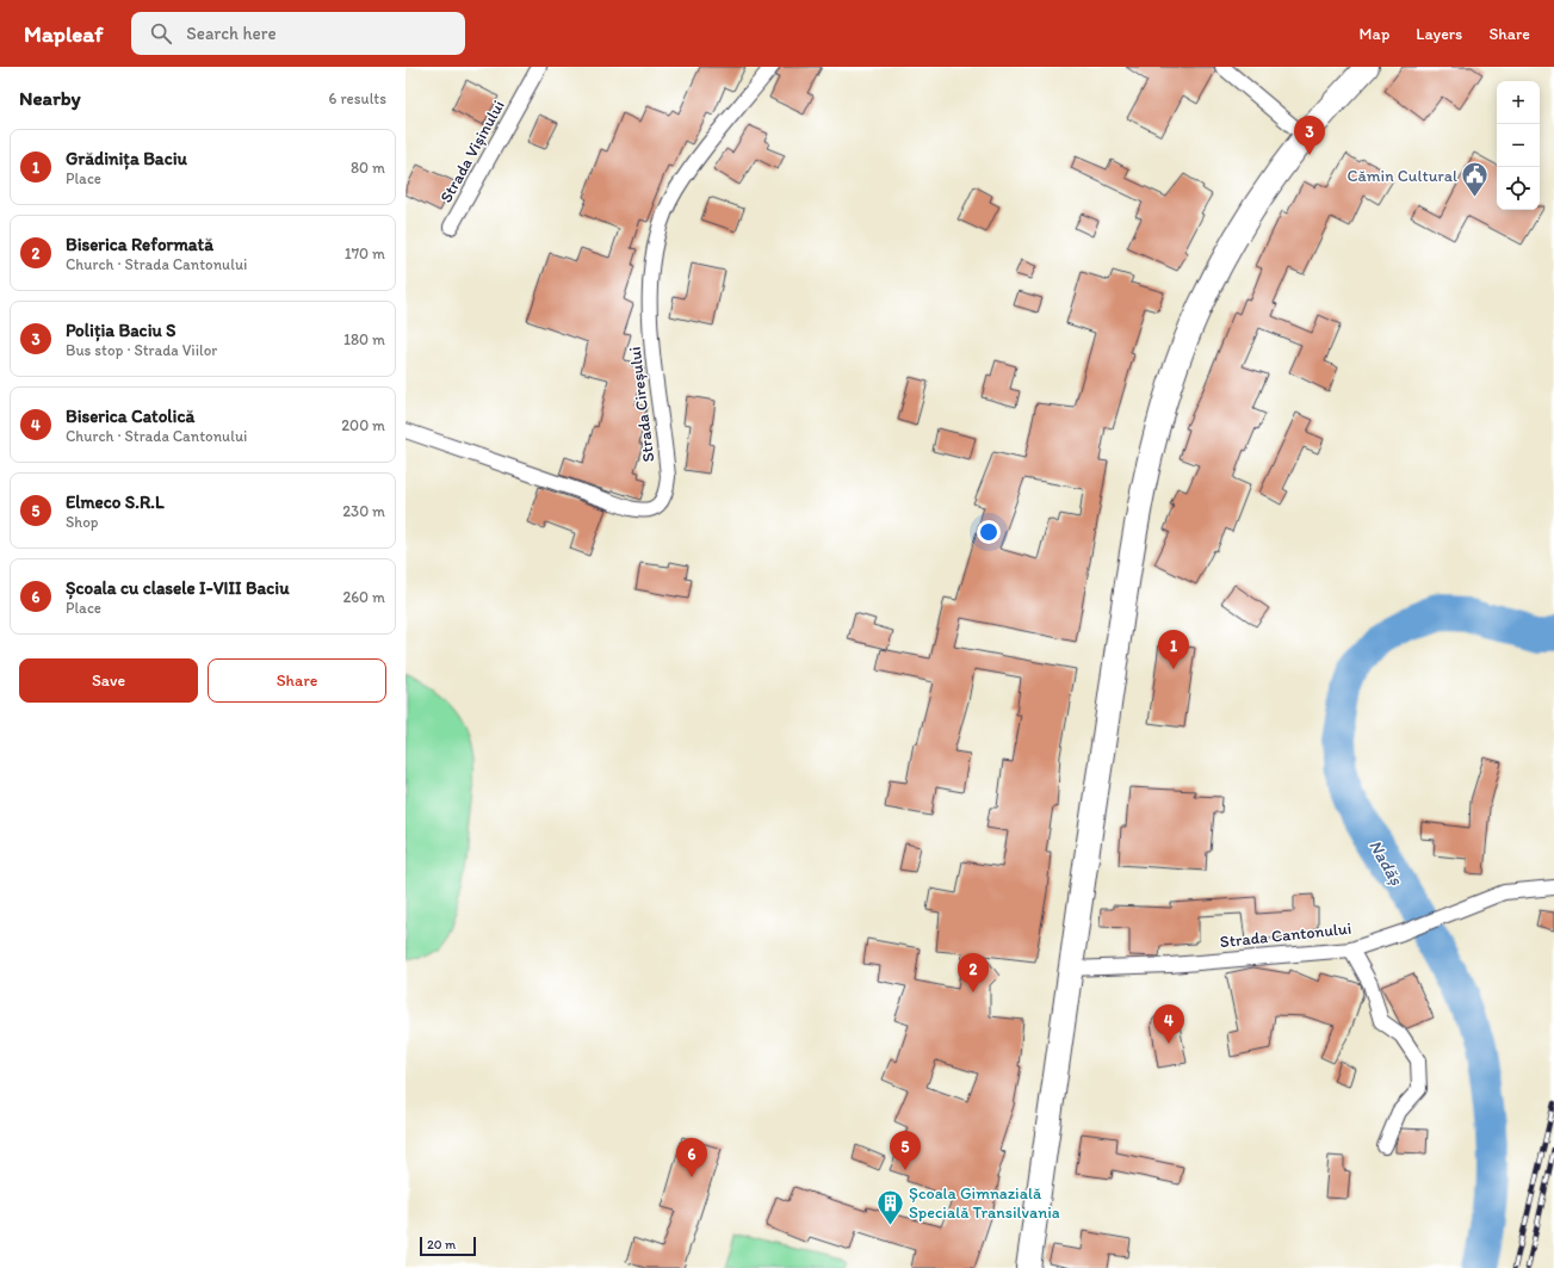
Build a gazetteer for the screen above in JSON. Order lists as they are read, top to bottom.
{
  "streets": {
    "street": ["Strada Vișinului", "Strada Cireșului", "Strada Cantonului"]
  },
  "water": ["Nadăș"],
  "places": {
    "public building": ["Cămin Cultural"],
    "building": ["Școala Gimnazială Specială Transilvania"]
  },
  "scale_bar": "20 m",
  "page": {
    "header": "Mapleaf",
    "search": "Search here",
    "nav": ["Map", "Layers", "Share"],
    "heading": ["Nearby", "6 results"],
    "map_buttons": ["+", "−"],
    "pins": [
      "3",
      "1",
      "2",
      "4",
      "5",
      "6"
    ],
    "list": [
      {
        "mark": "1",
        "name": "Grădinița Baciu",
        "note": "Place",
        "value": "80 m"
      },
      {
        "mark": "2",
        "name": "Biserica Reformată",
        "note": "Church · Strada Cantonului",
        "value": "170 m"
      },
      {
        "mark": "3",
        "name": "Poliția Baciu S",
        "note": "Bus stop · Strada Viilor",
        "value": "180 m"
      },
      {
        "mark": "4",
        "name": "Biserica Catolică",
        "note": "Church · Strada Cantonului",
        "value": "200 m"
      },
      {
        "mark": "5",
        "name": "Elmeco S.R.L",
        "note": "Shop",
        "value": "230 m"
      },
      {
        "mark": "6",
        "name": "Școala cu clasele I-VIII Baciu",
        "note": "Place",
        "value": "260 m"
      }
    ],
    "buttons": ["Save", "Share"],
    "scale": "20 m"
  }
}
